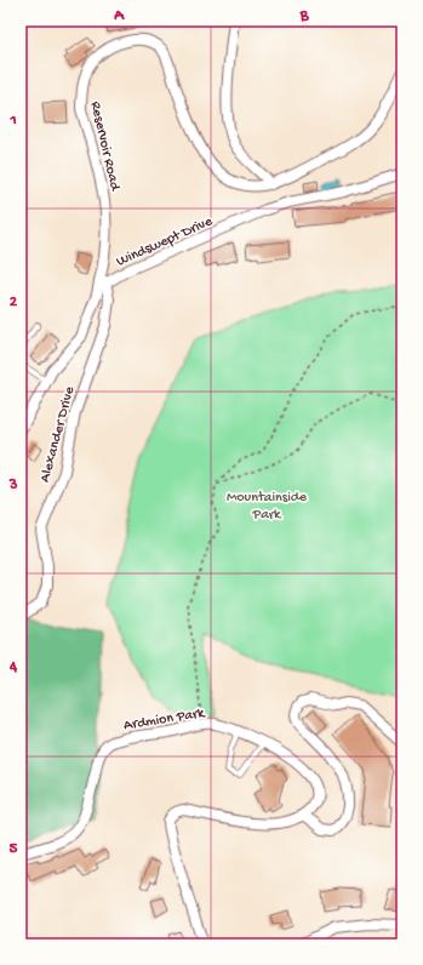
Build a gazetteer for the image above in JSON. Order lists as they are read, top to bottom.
{
  "streets": {
    "street": [
      "Reservoir Road",
      "Windswept Drive",
      "Alexander Drive",
      "Ardmion Park"
    ]
  },
  "crossings": [
    ["Reservoir Road", "Windswept Drive"],
    ["Reservoir Road", "Alexander Drive"],
    ["Windswept Drive", "Alexander Drive"]
  ],
  "parks": ["Mountainside Park"],
  "grid": {
    "columns": ["A", "B"],
    "rows": [
      "1",
      "2",
      "3",
      "4",
      "5"
    ]
  }
}
